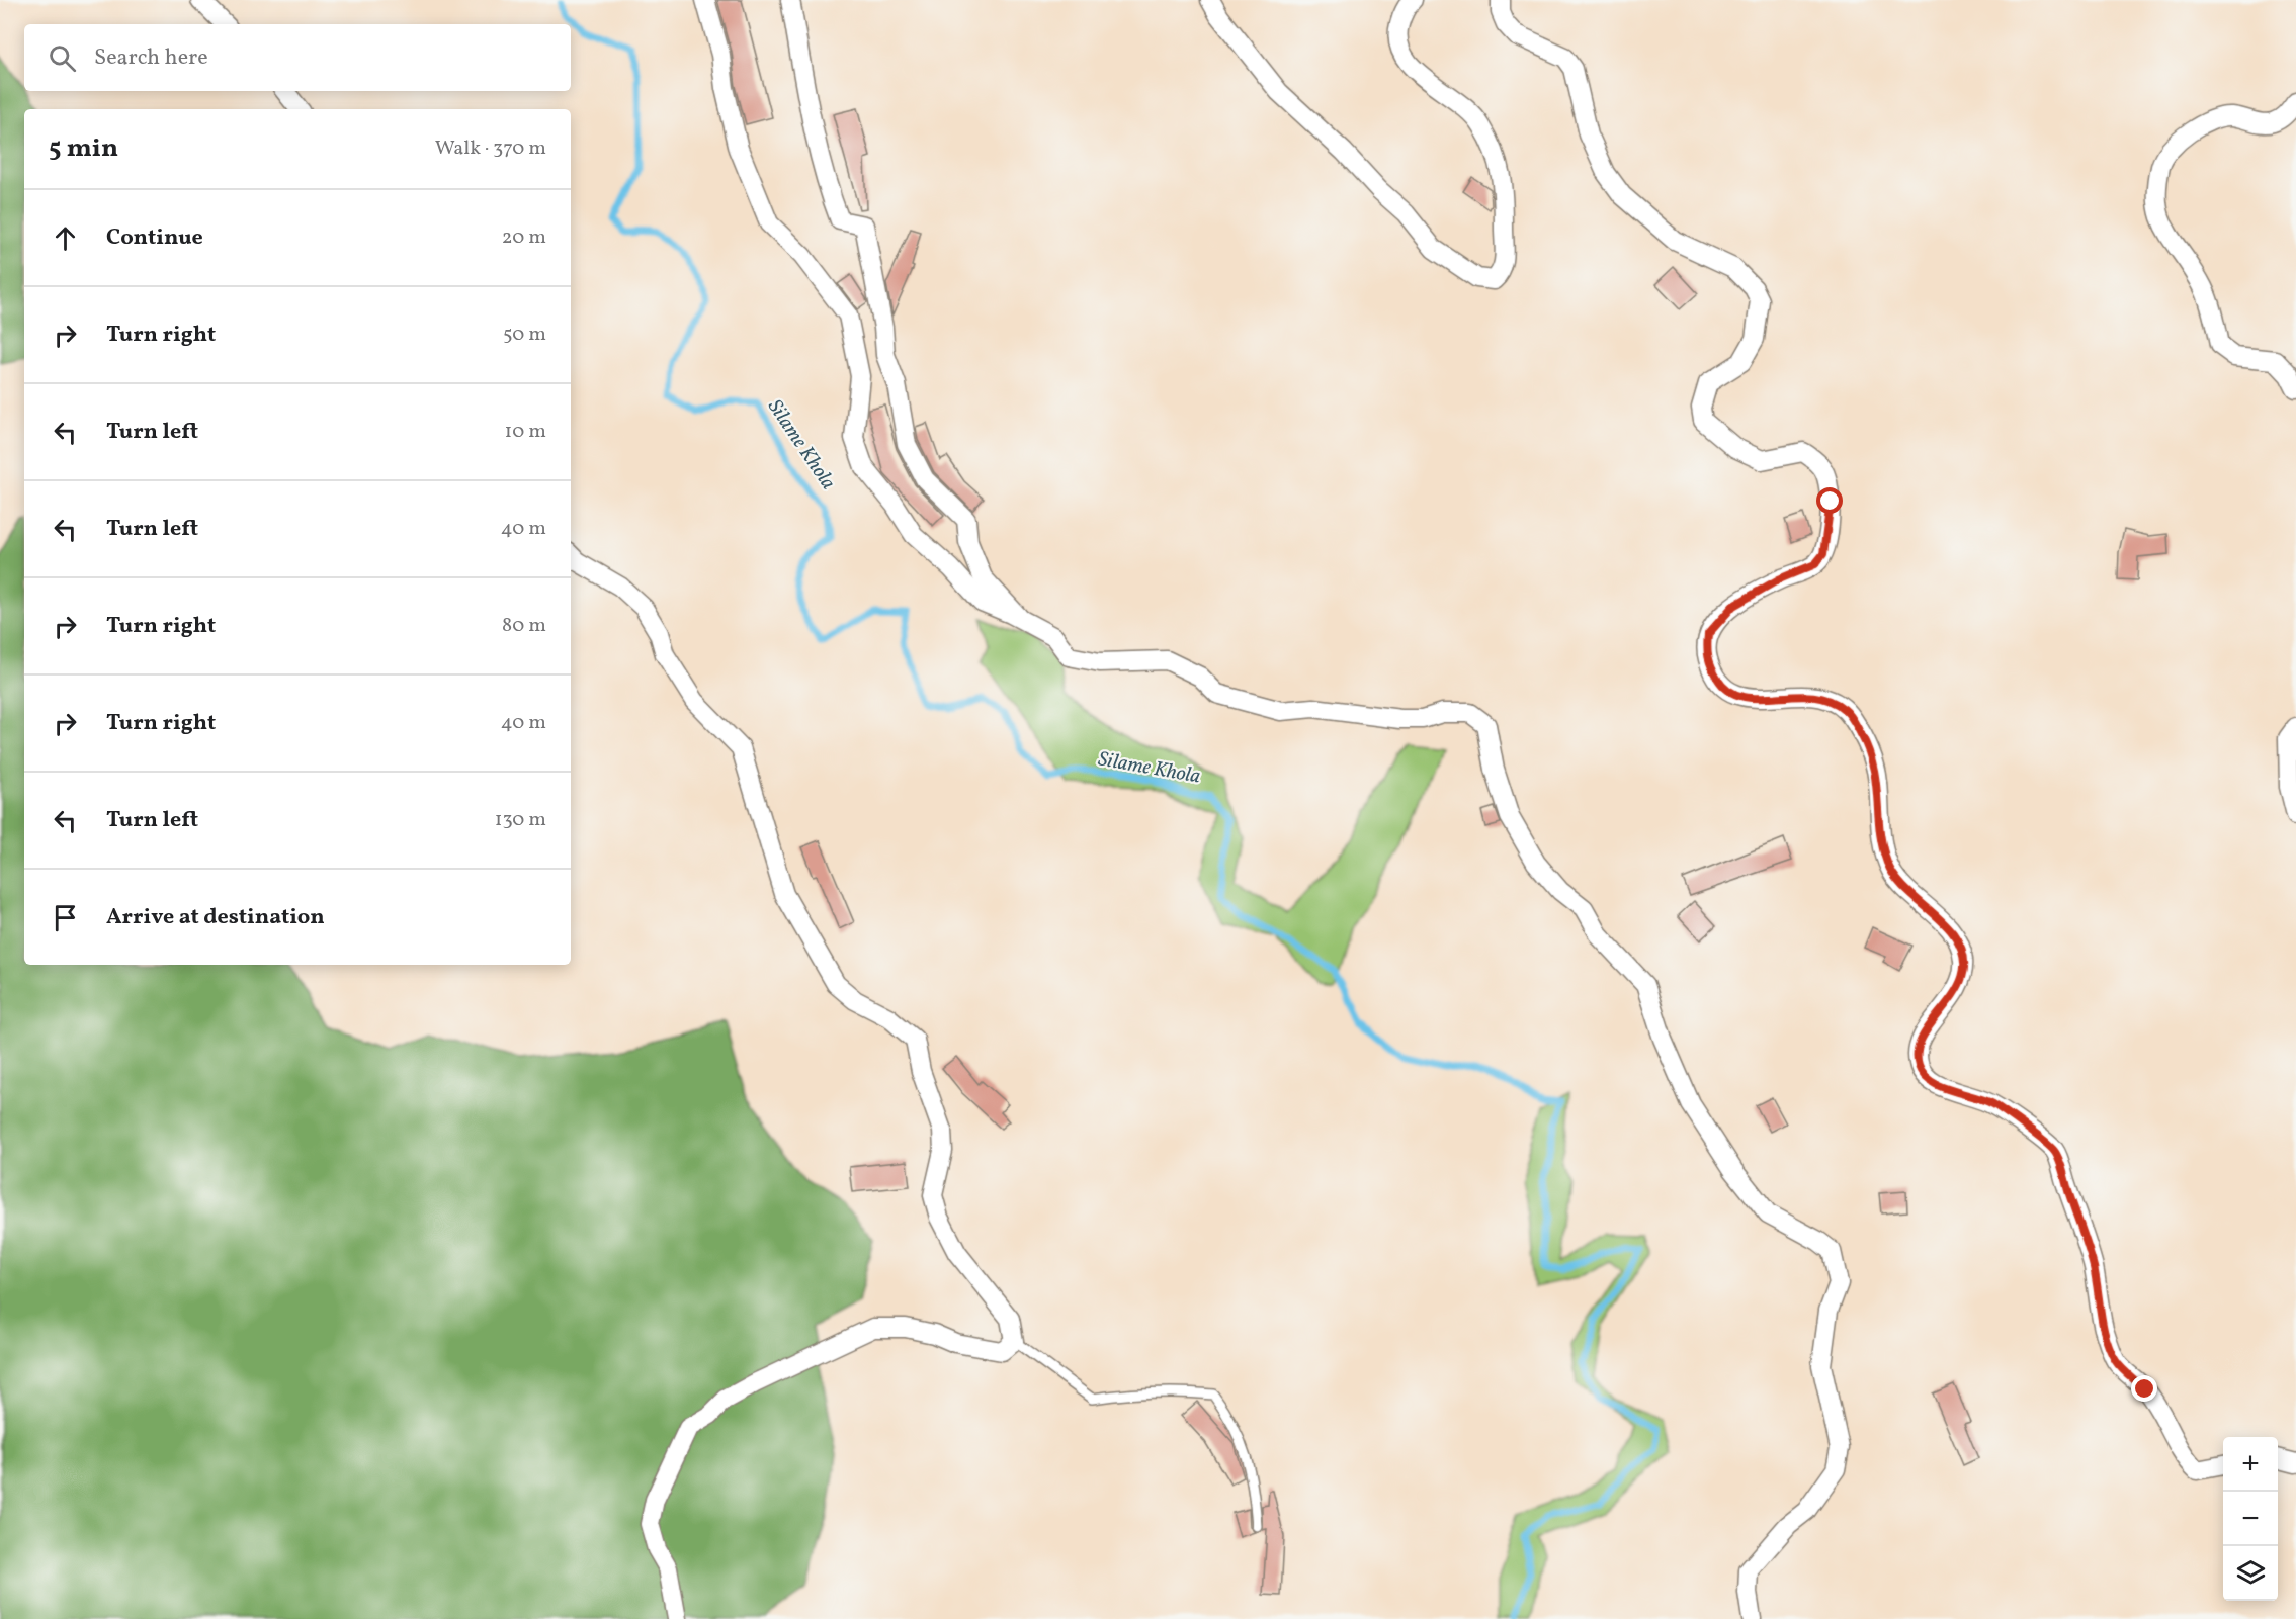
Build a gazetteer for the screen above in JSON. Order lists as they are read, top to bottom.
{
  "water": ["Silame Khola"],
  "page": {
    "search": "Search here",
    "heading": ["5 min", "Walk · 370 m"],
    "list": [
      ["Continue", "20 m"],
      ["Turn right", "50 m"],
      ["Turn left", "10 m"],
      ["Turn left", "40 m"],
      ["Turn right", "80 m"],
      ["Turn right", "40 m"],
      ["Turn left", "130 m"],
      "Arrive at destination"
    ],
    "map_buttons": ["+", "−"]
  }
}
